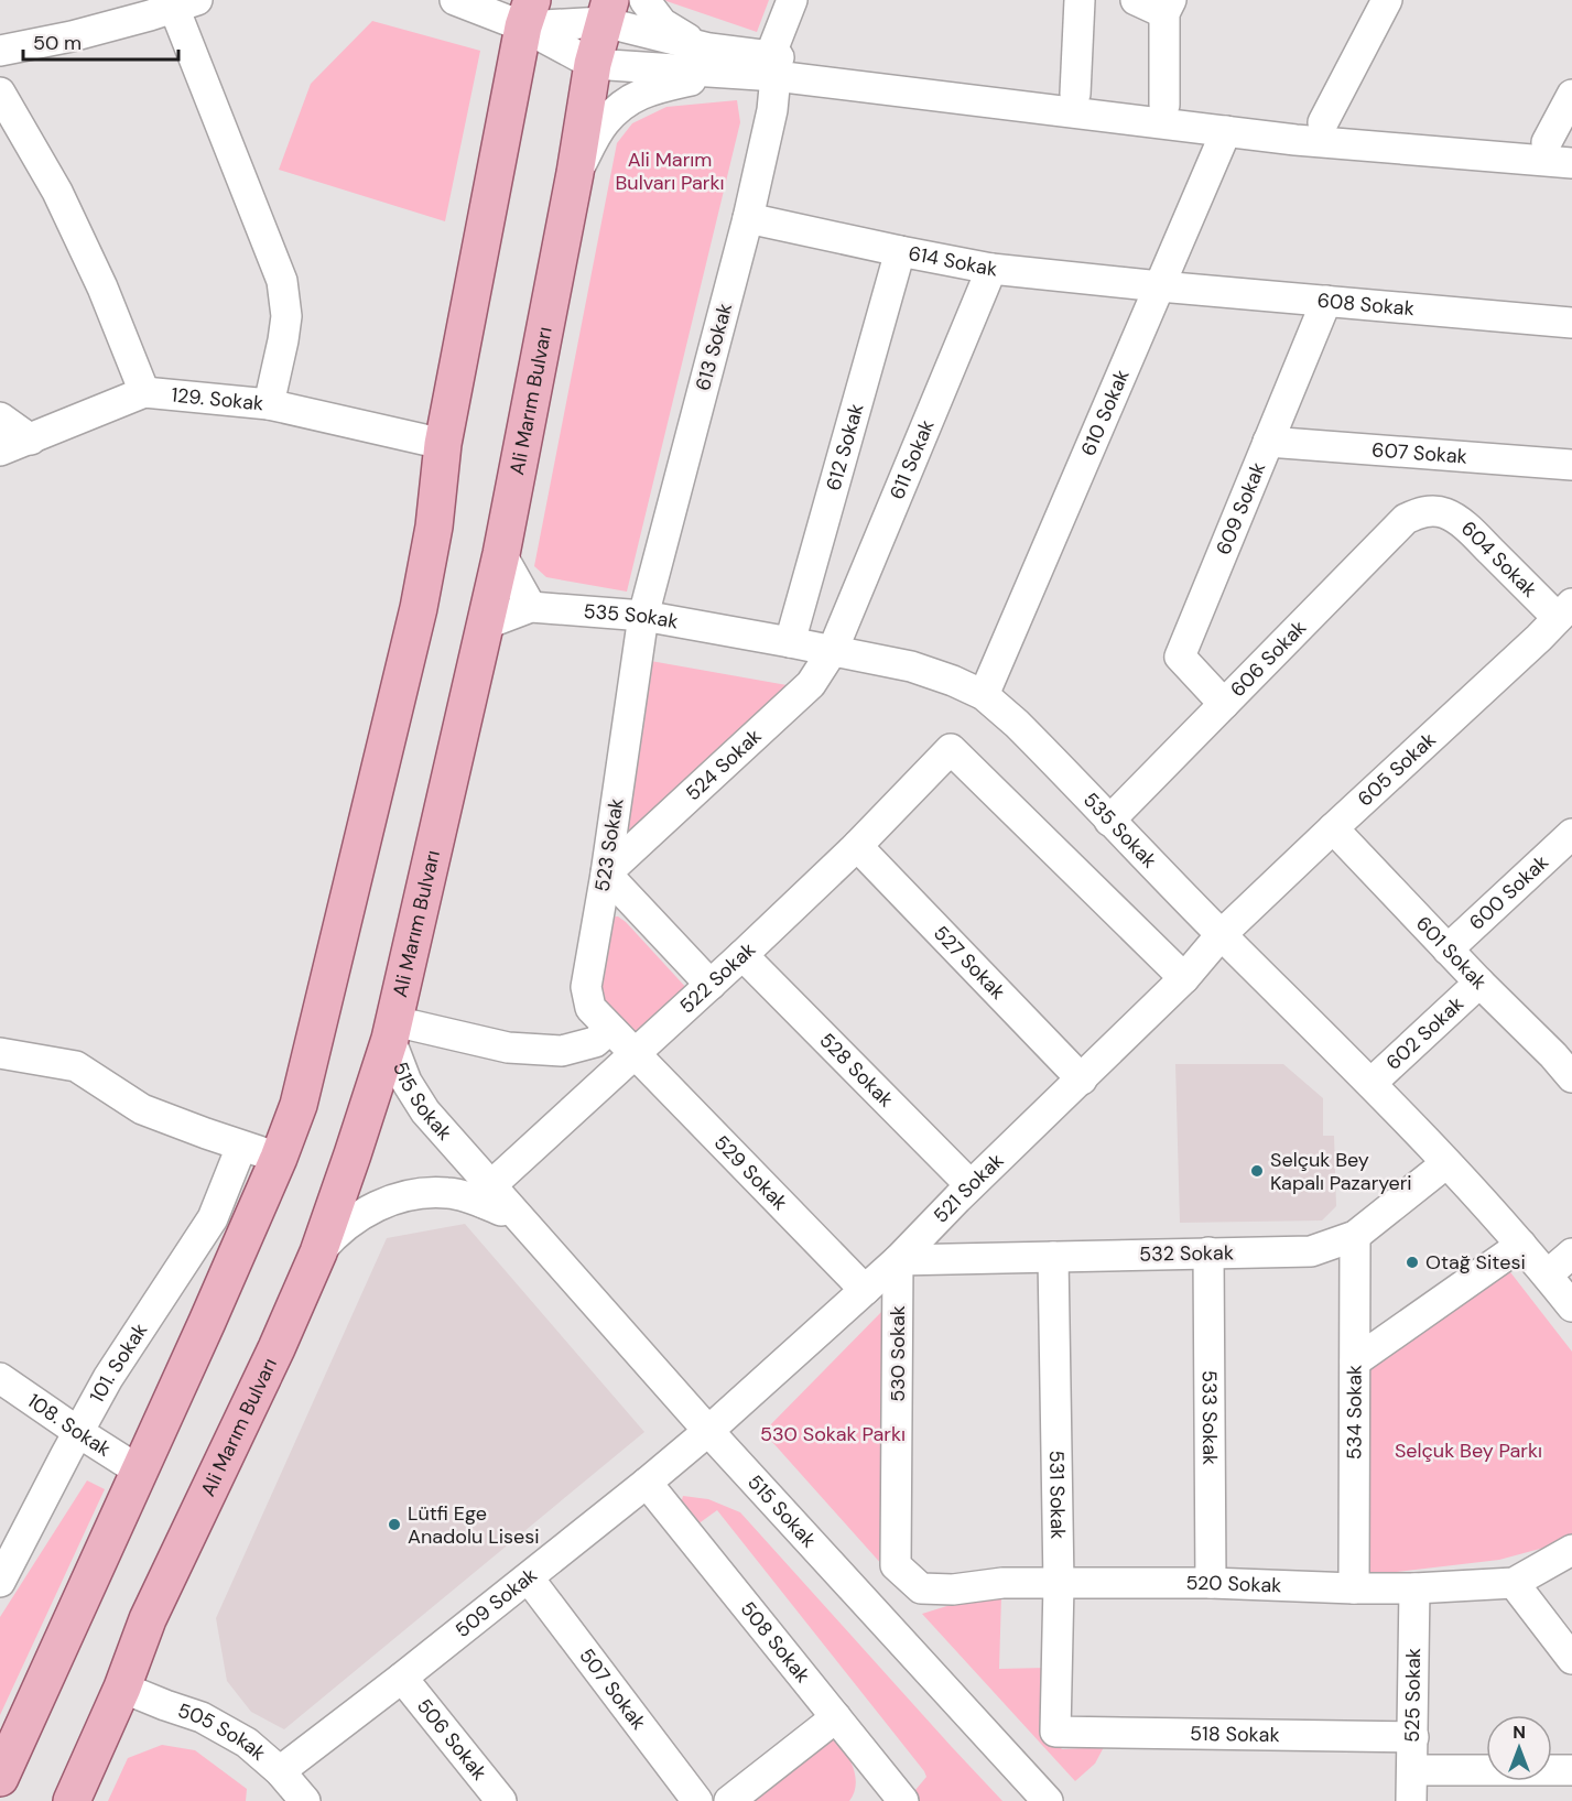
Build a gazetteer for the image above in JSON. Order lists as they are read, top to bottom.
{
  "streets": {
    "main road": ["Ali Marım Bulvarı"],
    "street": [
      "614 Sokak",
      "608 Sokak",
      "613 Sokak",
      "129. Sokak",
      "610 Sokak",
      "612 Sokak",
      "607 Sokak",
      "611 Sokak",
      "609 Sokak",
      "604 Sokak",
      "535 Sokak",
      "606 Sokak",
      "524 Sokak",
      "605 Sokak",
      "523 Sokak",
      "600 Sokak",
      "601 Sokak",
      "527 Sokak",
      "522 Sokak",
      "602 Sokak",
      "528 Sokak",
      "515 Sokak",
      "529 Sokak",
      "521 Sokak",
      "532 Sokak",
      "530 Sokak",
      "101. Sokak",
      "534 Sokak",
      "533 Sokak",
      "108. Sokak",
      "531 Sokak",
      "520 Sokak",
      "509 Sokak",
      "508 Sokak",
      "507 Sokak",
      "525 Sokak",
      "505 Sokak",
      "518 Sokak",
      "506 Sokak"
    ]
  },
  "crossings": [
    ["614 Sokak", "608 Sokak"],
    ["614 Sokak", "613 Sokak"],
    ["614 Sokak", "610 Sokak"],
    ["614 Sokak", "612 Sokak"],
    ["614 Sokak", "611 Sokak"],
    ["608 Sokak", "610 Sokak"],
    ["608 Sokak", "609 Sokak"],
    ["613 Sokak", "535 Sokak"],
    ["613 Sokak", "523 Sokak"],
    ["Ali Marım Bulvarı", "515 Sokak"],
    ["Ali Marım Bulvarı", "505 Sokak"],
    ["610 Sokak", "535 Sokak"],
    ["612 Sokak", "535 Sokak"],
    ["607 Sokak", "609 Sokak"],
    ["611 Sokak", "535 Sokak"],
    ["611 Sokak", "524 Sokak"],
    ["609 Sokak", "606 Sokak"],
    ["604 Sokak", "606 Sokak"],
    ["604 Sokak", "605 Sokak"],
    ["535 Sokak", "606 Sokak"],
    ["535 Sokak", "524 Sokak"],
    ["535 Sokak", "605 Sokak"],
    ["535 Sokak", "523 Sokak"],
    ["535 Sokak", "602 Sokak"],
    ["535 Sokak", "521 Sokak"],
    ["535 Sokak", "532 Sokak"],
    ["524 Sokak", "523 Sokak"],
    ["605 Sokak", "601 Sokak"],
    ["605 Sokak", "521 Sokak"],
    ["523 Sokak", "522 Sokak"],
    ["523 Sokak", "529 Sokak"],
    ["600 Sokak", "601 Sokak"],
    ["601 Sokak", "602 Sokak"],
    ["527 Sokak", "522 Sokak"],
    ["527 Sokak", "521 Sokak"],
    ["522 Sokak", "528 Sokak"],
    ["522 Sokak", "515 Sokak"],
    ["522 Sokak", "529 Sokak"],
    ["522 Sokak", "521 Sokak"],
    ["528 Sokak", "521 Sokak"],
    ["515 Sokak", "521 Sokak"],
    ["515 Sokak", "509 Sokak"],
    ["529 Sokak", "521 Sokak"],
    ["521 Sokak", "532 Sokak"],
    ["521 Sokak", "530 Sokak"],
    ["521 Sokak", "509 Sokak"],
    ["532 Sokak", "530 Sokak"],
    ["532 Sokak", "534 Sokak"],
    ["532 Sokak", "533 Sokak"],
    ["532 Sokak", "531 Sokak"],
    ["530 Sokak", "520 Sokak"],
    ["101. Sokak", "108. Sokak"],
    ["534 Sokak", "520 Sokak"],
    ["533 Sokak", "520 Sokak"],
    ["531 Sokak", "520 Sokak"],
    ["531 Sokak", "518 Sokak"],
    ["520 Sokak", "525 Sokak"],
    ["509 Sokak", "508 Sokak"],
    ["509 Sokak", "507 Sokak"],
    ["509 Sokak", "505 Sokak"],
    ["509 Sokak", "506 Sokak"],
    ["525 Sokak", "518 Sokak"]
  ],
  "parks": ["Ali Marım Bulvarı Parkı", "530 Sokak Parkı", "Selçuk Bey Parkı"],
  "places": ["Selçuk Bey Kapalı Pazaryeri", "Otağ Sitesi", "Lütfi Ege Anadolu Lisesi"],
  "scale_bar": "50 m",
  "north": "top"
}
